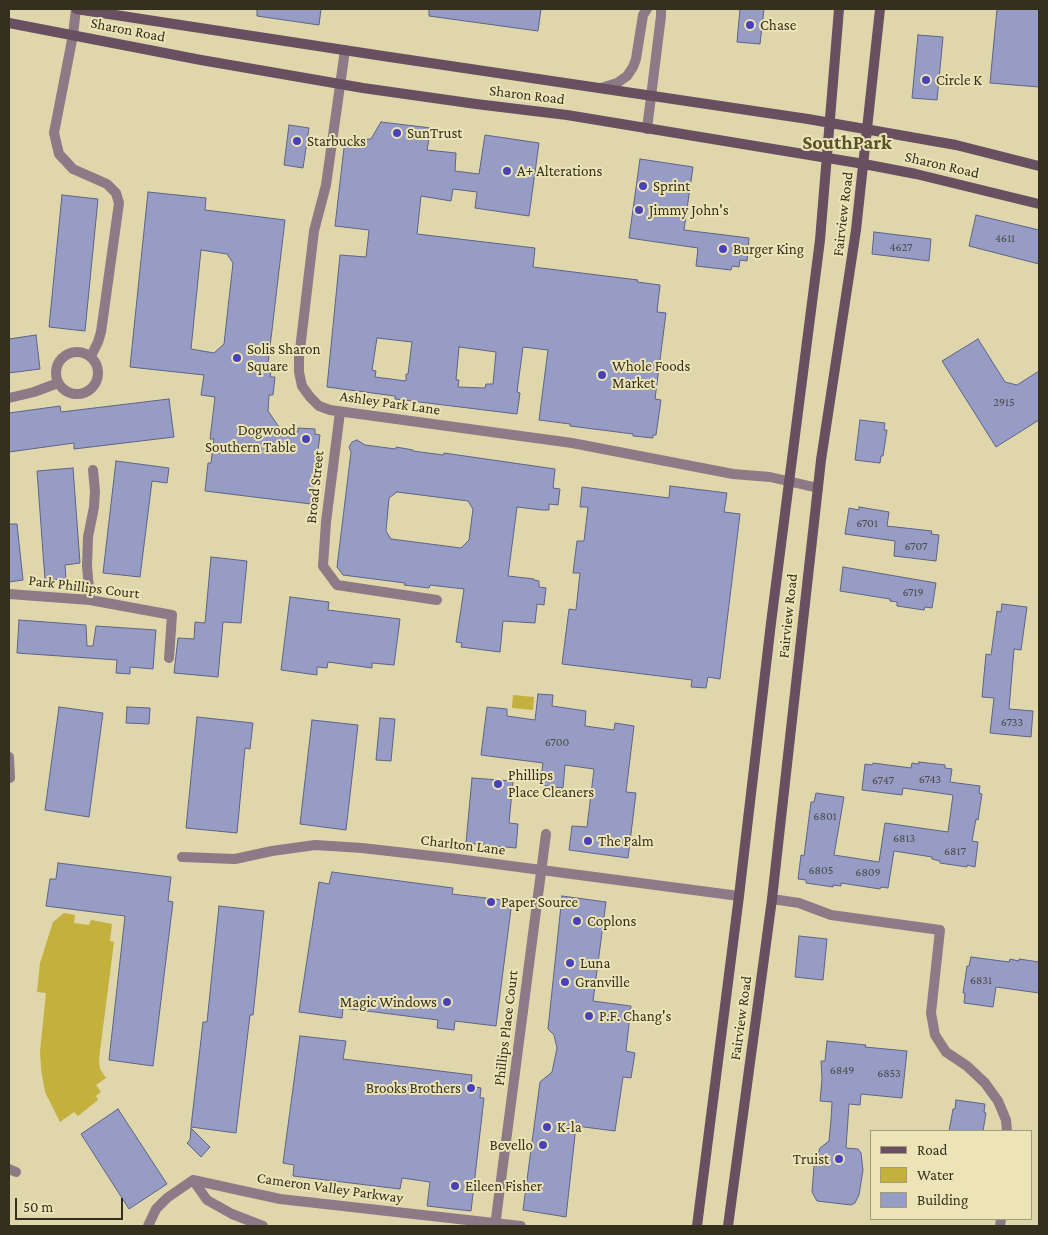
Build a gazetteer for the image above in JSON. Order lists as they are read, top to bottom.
{
  "streets": {
    "main road": ["Sharon Road", "Fairview Road"],
    "street": [
      "Ashley Park Lane",
      "Broad Street",
      "Park Phillips Court",
      "Charlton Lane",
      "Phillips Place Court",
      "Cameron Valley Parkway"
    ]
  },
  "crossings": [
    ["Sharon Road", "Fairview Road"],
    ["Sharon Road", "Ashley Park Lane"],
    ["Fairview Road", "Ashley Park Lane"],
    ["Fairview Road", "Charlton Lane"],
    ["Ashley Park Lane", "Broad Street"],
    ["Charlton Lane", "Phillips Place Court"],
    ["Phillips Place Court", "Cameron Valley Parkway"]
  ],
  "districts": ["SouthPark"],
  "places": [
    "Chase",
    "Circle K",
    "SunTrust",
    "Starbucks",
    "A+ Alterations",
    "Sprint",
    "Jimmy John's",
    "Burger King",
    "Solis Sharon Square",
    "Whole Foods Market",
    "Dogwood Southern Table",
    "Phillips Place Cleaners",
    "The Palm",
    "Paper Source",
    "Coplons",
    "Luna",
    "Granville",
    "Magic Windows",
    "P.F. Chang's",
    "Brooks Brothers",
    "K-la",
    "Bevello",
    "Truist",
    "Eileen Fisher"
  ],
  "house_numbers": [
    "4611",
    "4627",
    "2915",
    "6701",
    "6707",
    "6719",
    "6733",
    "6700",
    "6743",
    "6747",
    "6801",
    "6813",
    "6817",
    "6805",
    "6809",
    "6831",
    "6849",
    "6853"
  ],
  "legend": ["Road", "Water", "Building"],
  "scale_bar": "50 m"
}
